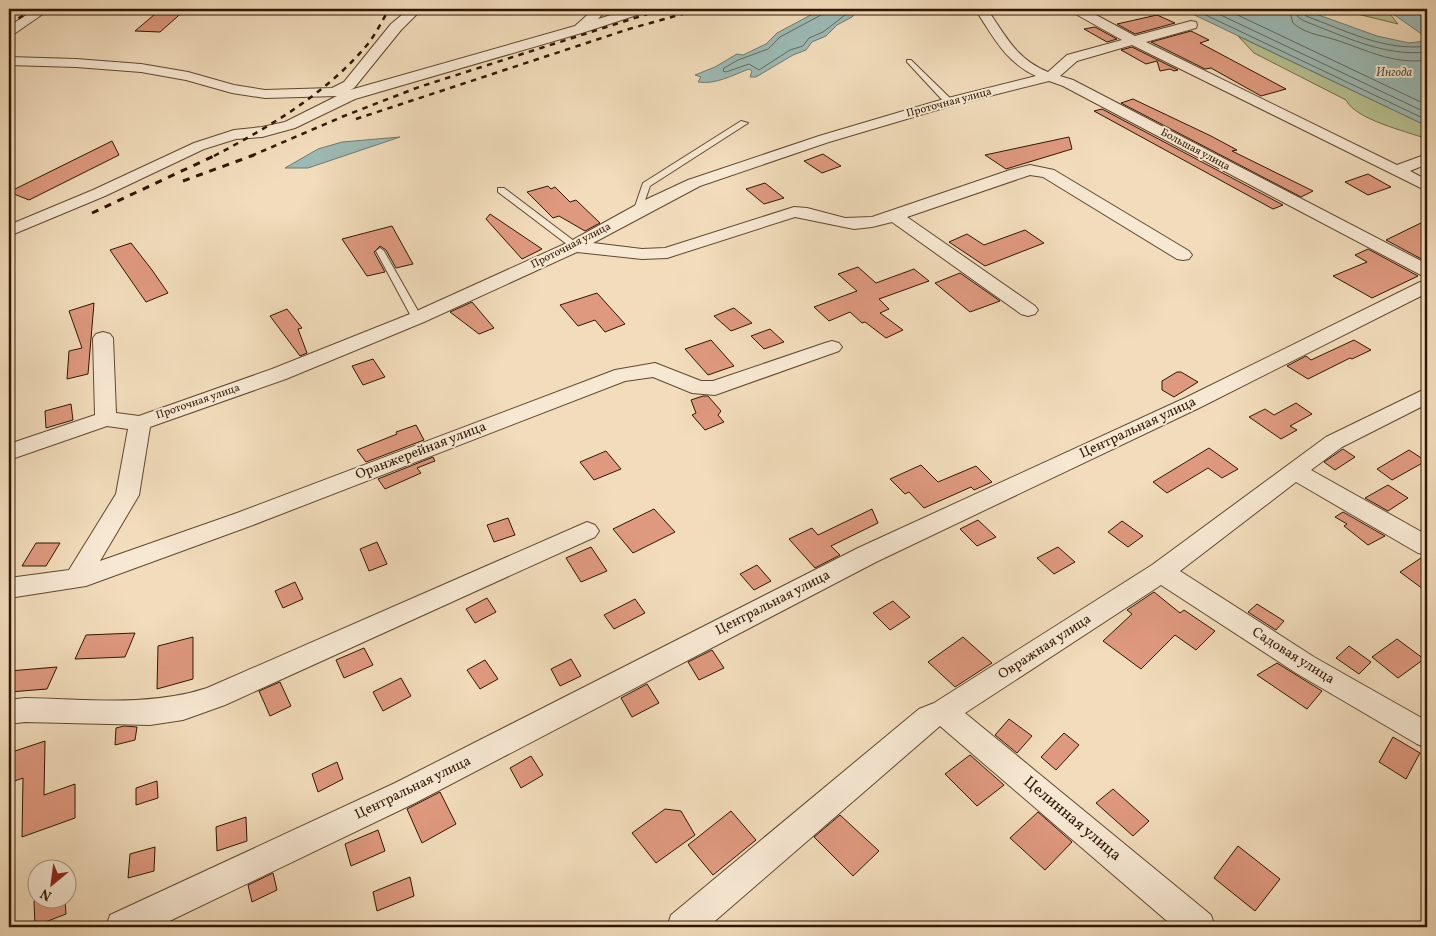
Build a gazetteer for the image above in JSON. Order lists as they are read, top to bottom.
{
  "streets": {
    "street": [
      "Проточная улица",
      "Большая улица",
      "Центральная улица",
      "Оранжерейная улица",
      "Овражная улица",
      "Садовая улица",
      "Целинная улица"
    ]
  },
  "crossings": [
    ["Проточная улица", "Большая улица"],
    ["Овражная улица", "Садовая улица"],
    ["Овражная улица", "Целинная улица"]
  ],
  "water": ["Ингода"],
  "north": "bottom left"
}
